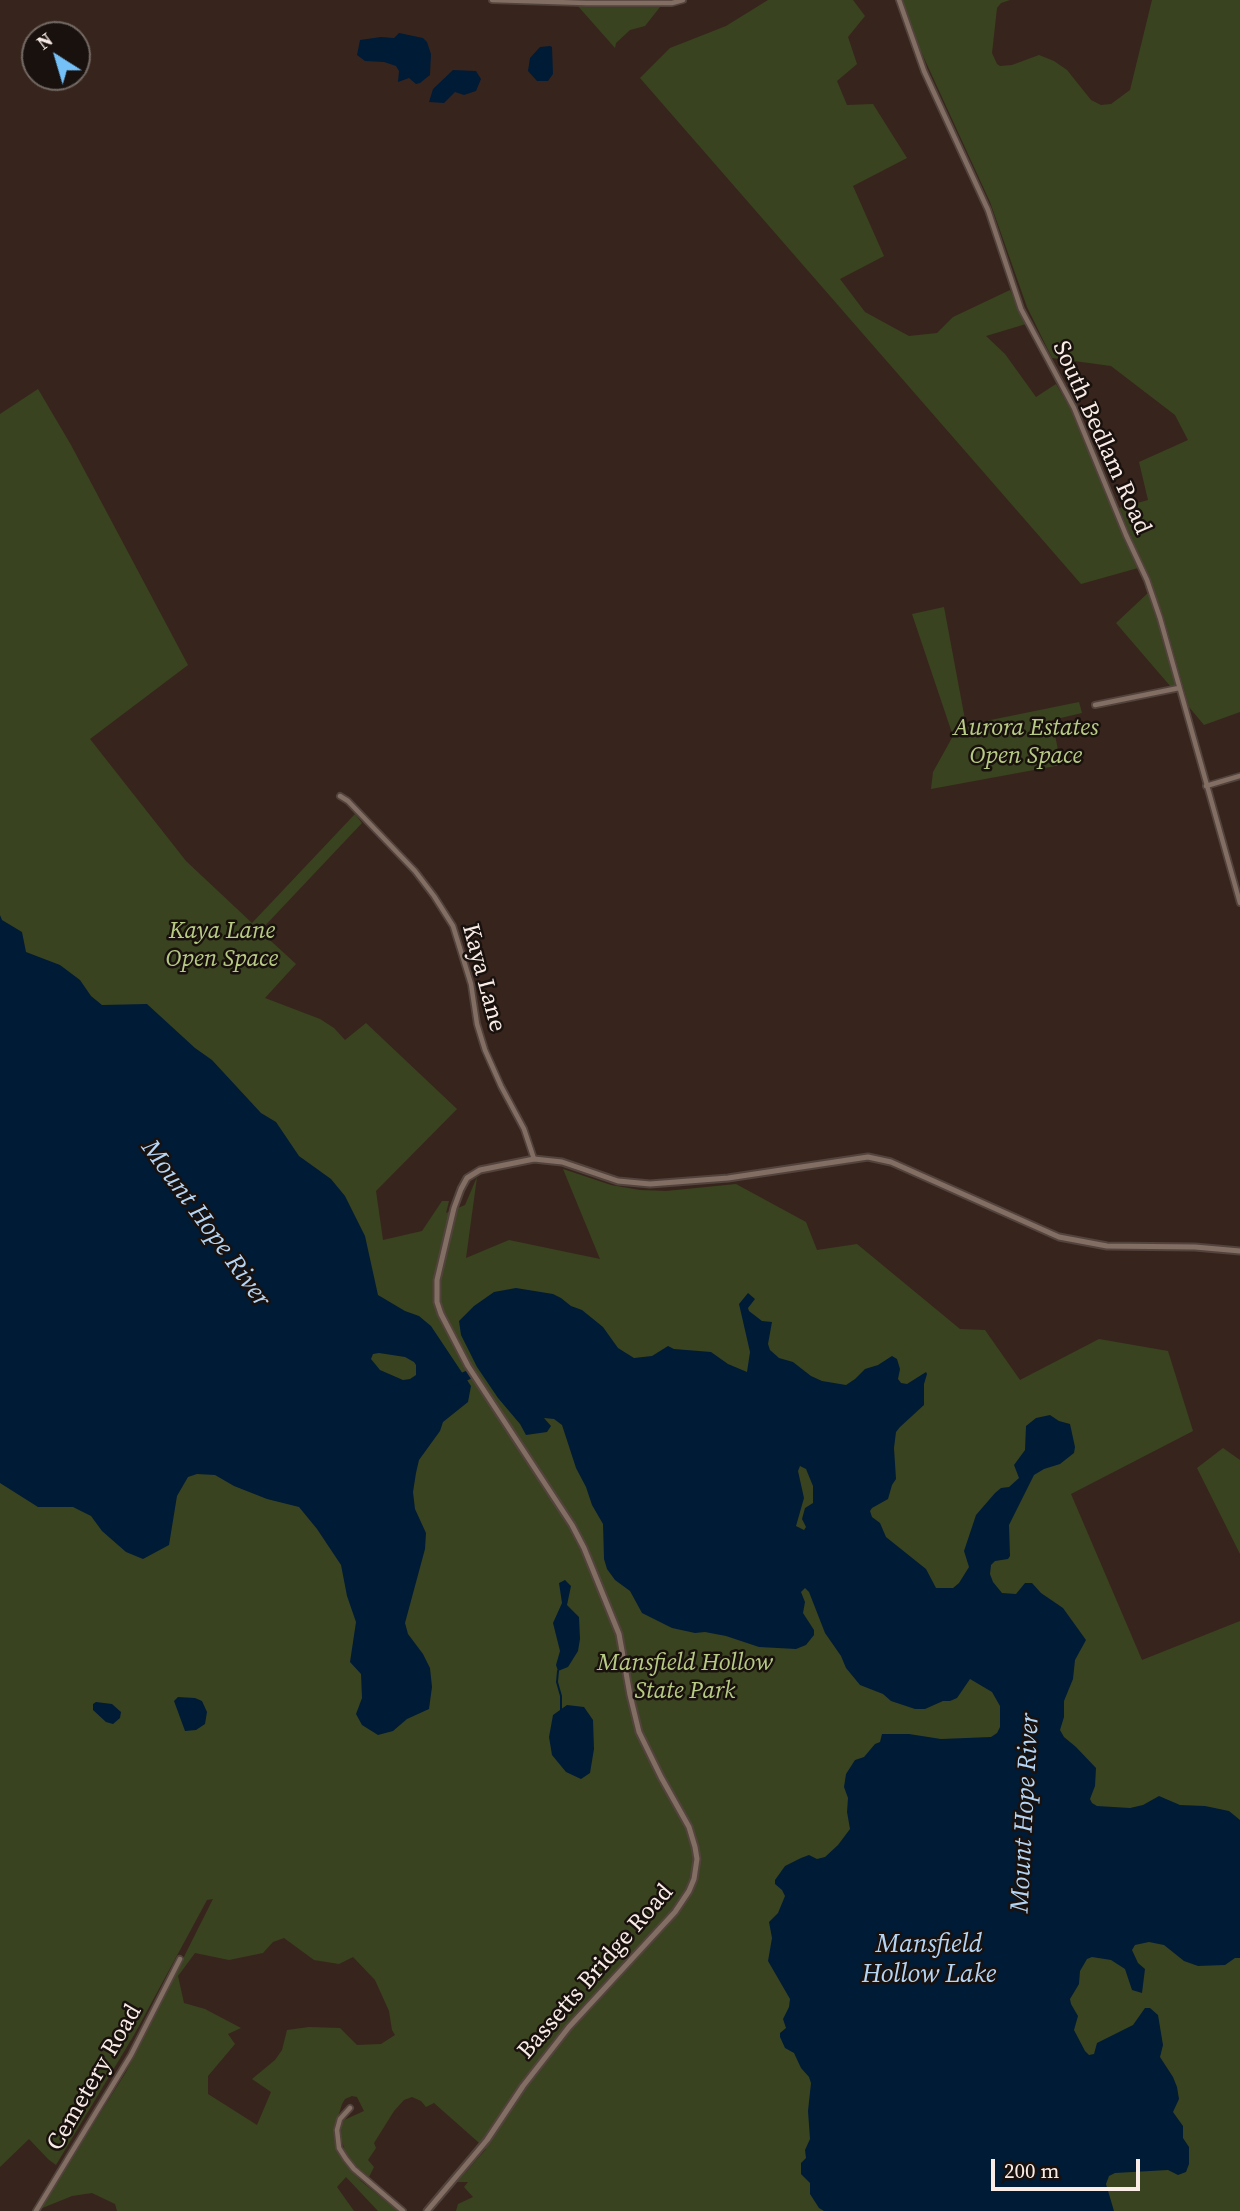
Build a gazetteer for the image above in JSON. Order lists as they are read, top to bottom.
{
  "streets": {
    "street": [
      "South Bedlam Road",
      "Kaya Lane",
      "Bassetts Bridge Road",
      "Cemetery Road"
    ]
  },
  "crossings": [
    ["Kaya Lane", "Bassetts Bridge Road"]
  ],
  "water": ["Mount Hope River", "Mansfield Hollow Lake"],
  "parks": ["Aurora Estates Open Space", "Kaya Lane Open Space", "Mansfield Hollow State Park"],
  "scale_bar": "200 m",
  "north": "top left"
}
